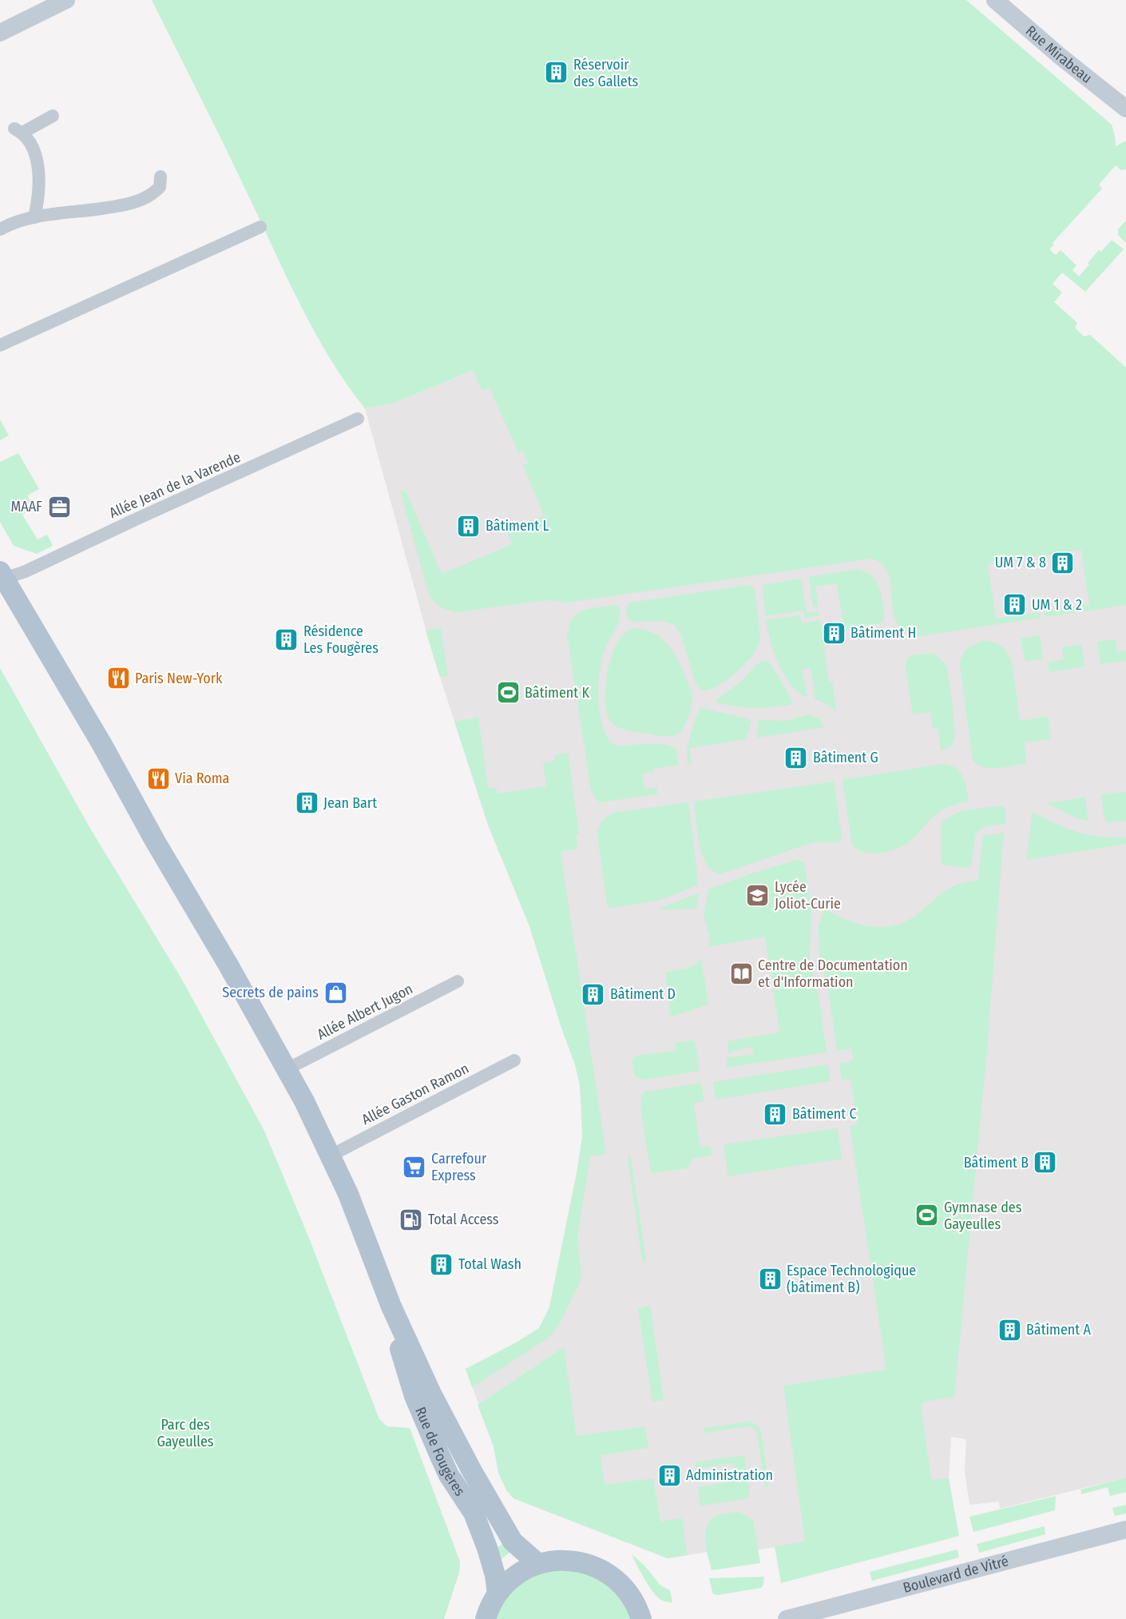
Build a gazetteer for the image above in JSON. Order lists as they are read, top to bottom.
{
  "streets": {
    "main road": ["Rue de Fougères"],
    "street": [
      "Rue Mirabeau",
      "Allée Jean de la Varende",
      "Allée Albert Jugon",
      "Allée Gaston Ramon",
      "Boulevard de Vitré"
    ]
  },
  "parks": ["Parc des Gayeulles"],
  "places": {
    "building": [
      "Réservoir des Gallets",
      "Bâtiment L",
      "UM 7 & 8",
      "UM 1 & 2",
      "Bâtiment H",
      "Résidence Les Fougères",
      "Bâtiment G",
      "Jean Bart",
      "Bâtiment D",
      "Bâtiment C",
      "Bâtiment B",
      "Total Wash",
      "Espace Technologique (bâtiment B)",
      "Bâtiment A",
      "Administration"
    ],
    "office": ["MAAF"],
    "restaurant": ["Paris New-York", "Via Roma"],
    "sports": ["Bâtiment K", "Gymnase des Gayeulles"],
    "school or university": ["Lycée Joliot-Curie"],
    "library": ["Centre de Documentation et d'Information"],
    "shop": ["Secrets de pains"],
    "supermarket": ["Carrefour Express"],
    "fuel station": ["Total Access"]
  }
}
